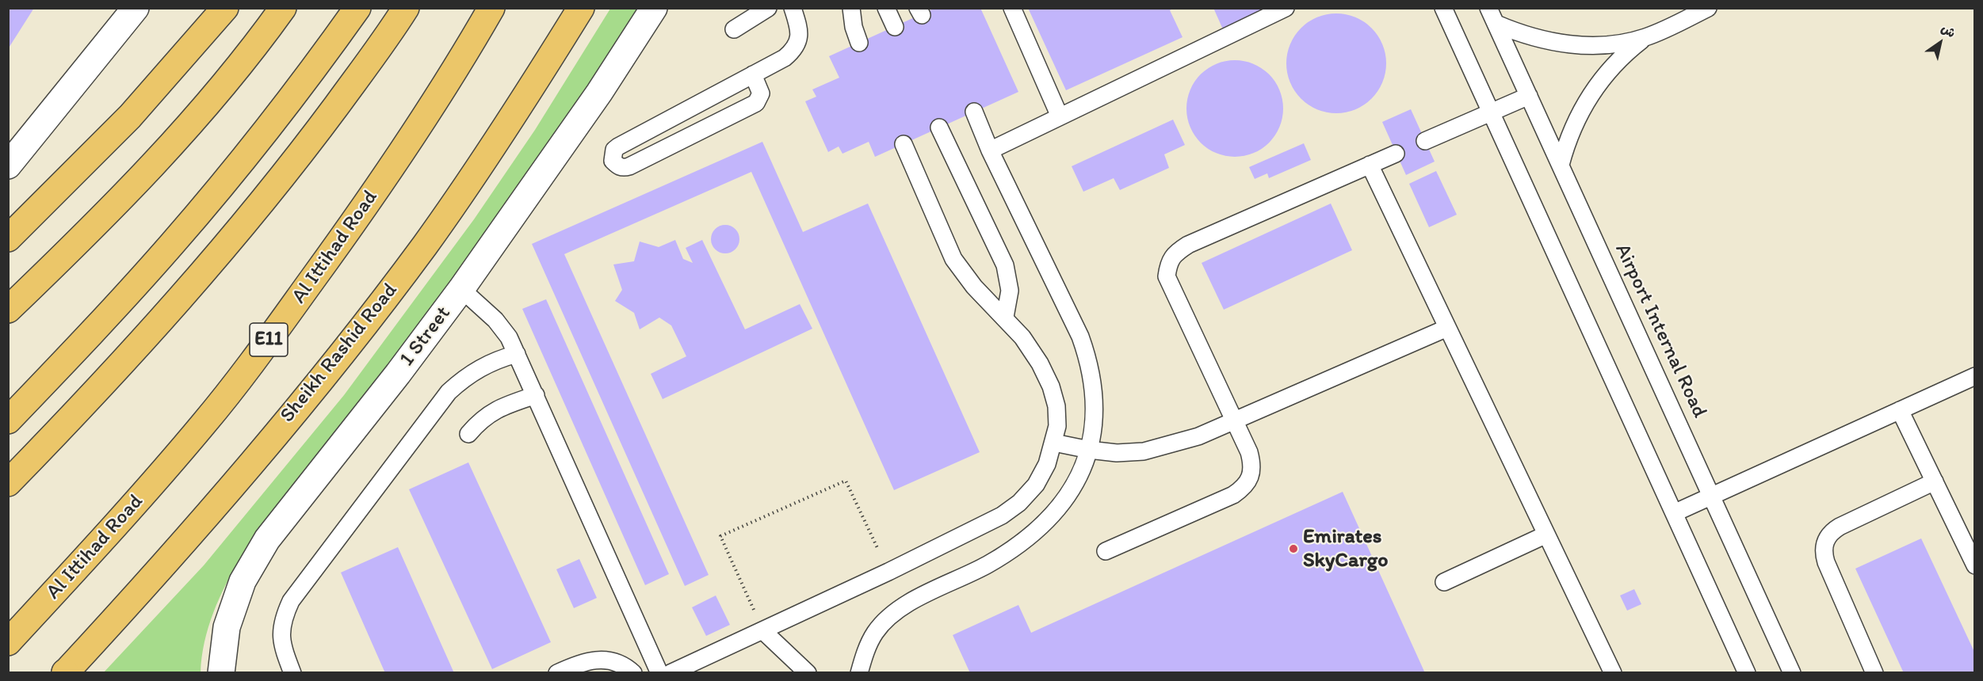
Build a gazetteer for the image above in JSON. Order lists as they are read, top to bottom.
{
  "streets": {
    "main road": ["Al Ittihad Road", "E11", "Sheikh Rashid Road"],
    "street": ["1 Street"],
    "lane": ["Airport Internal Road"]
  },
  "places": ["Emirates SkyCargo"],
  "north": "top right"
}
